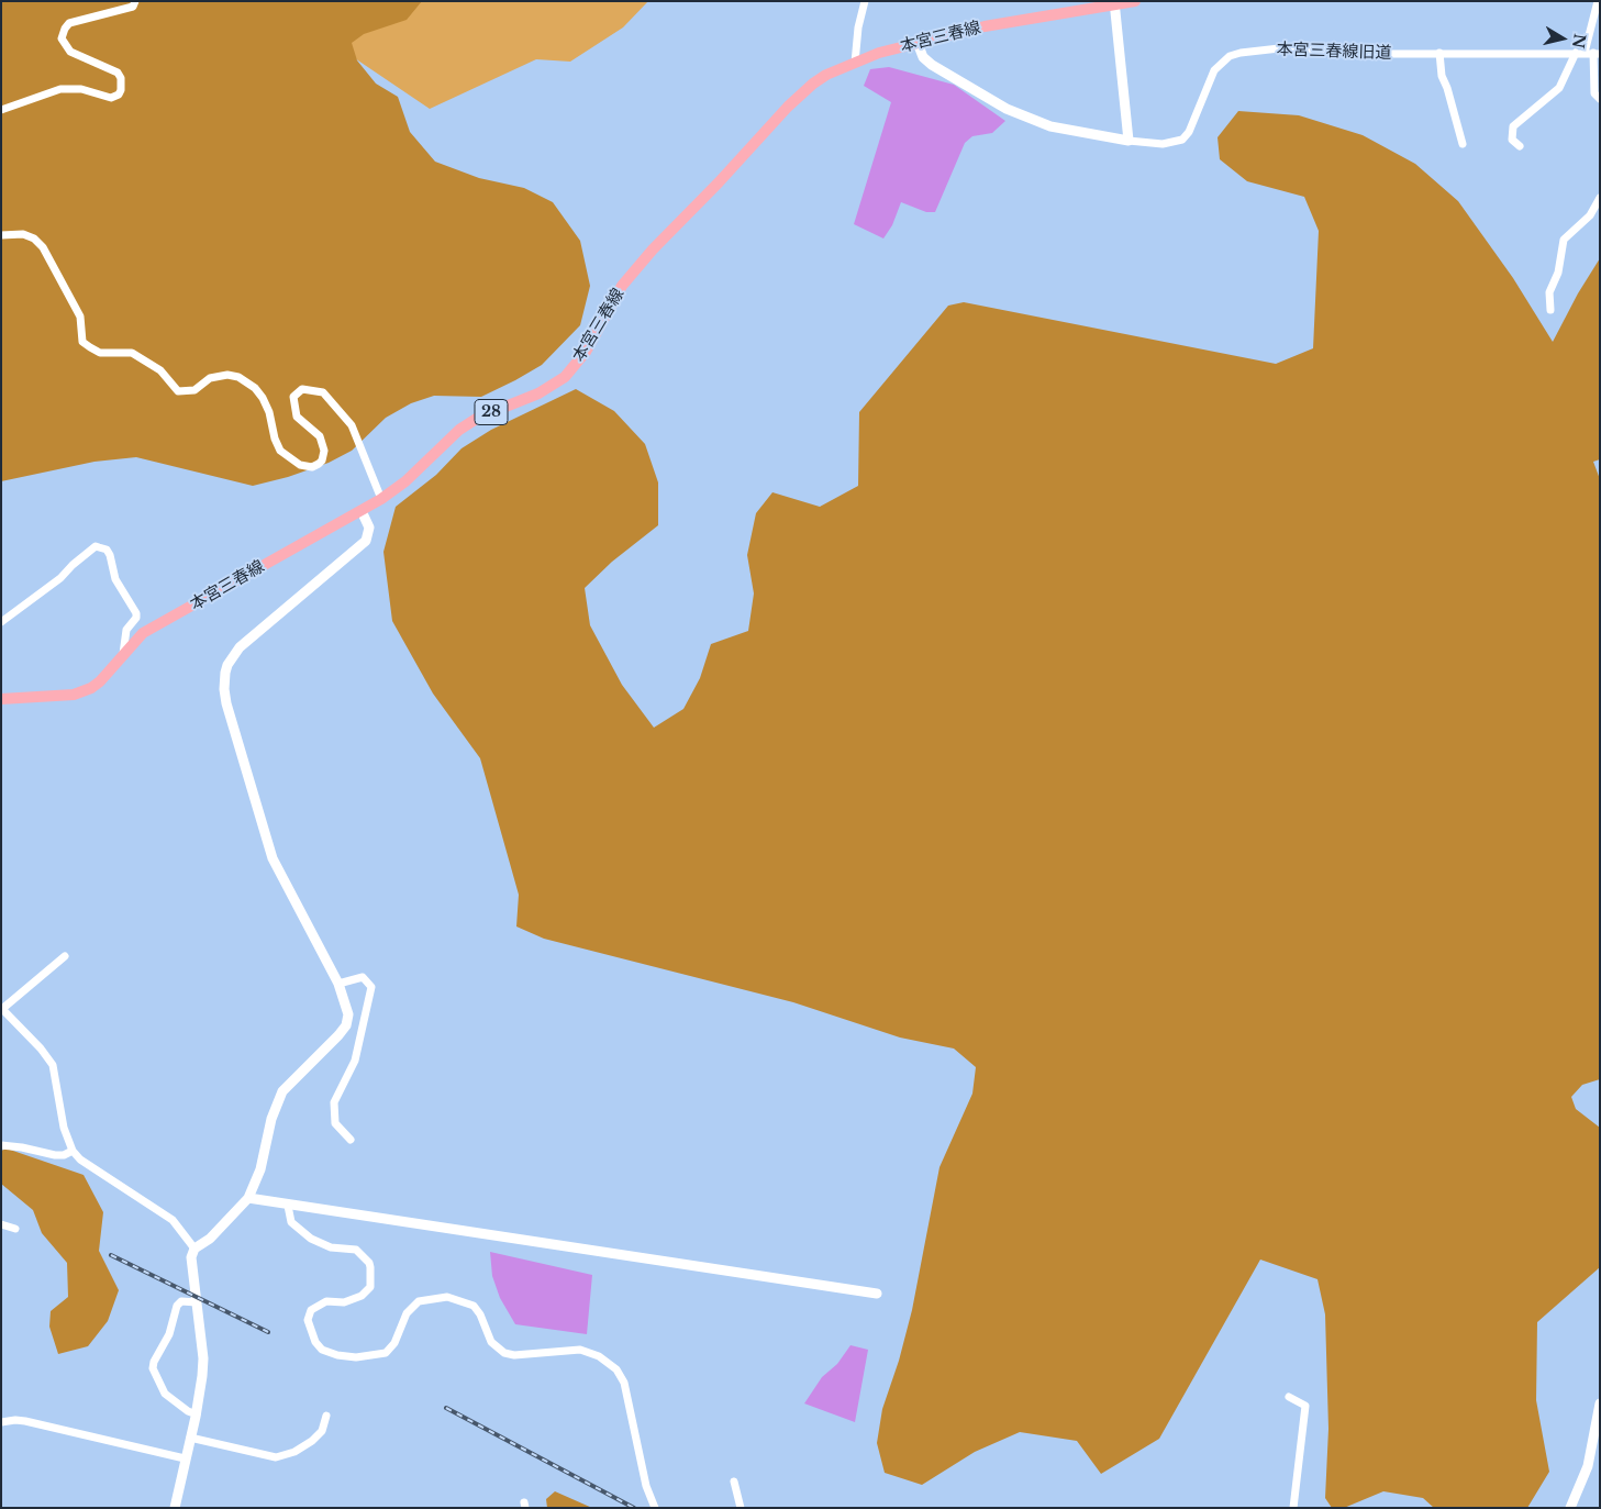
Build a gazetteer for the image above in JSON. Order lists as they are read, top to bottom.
{
  "streets": {
    "main road": ["本宮三春線", "28"],
    "street": ["本宮三春線旧道"]
  },
  "crossings": [
    ["本宮三春線", "本宮三春線旧道"]
  ],
  "north": "right"
}
